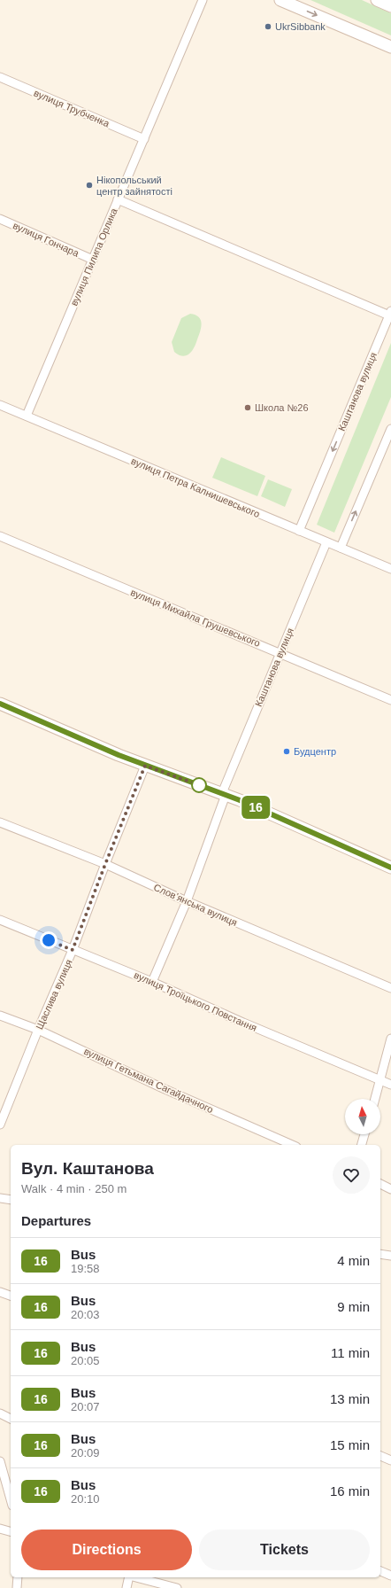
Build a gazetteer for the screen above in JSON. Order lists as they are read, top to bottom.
{
  "streets": {
    "street": [
      "вулиця Трубченка",
      "вулиця Гончара",
      "вулиця Пилипа Орлика",
      "Каштанова вулиця",
      "вулиця Петра Калнишевського",
      "вулиця Михайла Грушевського",
      "Словʼянська вулиця",
      "Щаслива вулиця",
      "вулиця Троїцького Повстання",
      "вулиця Гетьмана Сагайдачного"
    ]
  },
  "crossings": [
    ["вулиця Трубченка", "вулиця Пилипа Орлика"],
    ["вулиця Гончара", "вулиця Пилипа Орлика"],
    ["вулиця Пилипа Орлика", "вулиця Петра Калнишевського"],
    ["Каштанова вулиця", "вулиця Петра Калнишевського"],
    ["Каштанова вулиця", "вулиця Михайла Грушевського"],
    ["Каштанова вулиця", "Словʼянська вулиця"],
    ["Каштанова вулиця", "вулиця Троїцького Повстання"],
    ["Словʼянська вулиця", "Щаслива вулиця"],
    ["Щаслива вулиця", "вулиця Троїцького Повстання"],
    ["Щаслива вулиця", "вулиця Гетьмана Сагайдачного"]
  ],
  "places": [
    "UkrSibbank",
    "Нікопольський центр зайнятості",
    "Школа №26",
    "Будцентр"
  ],
  "lines": ["bus line 16"],
  "north": "top",
  "page": {
    "on_map": "16",
    "heading": [
      ["Вул. Каштанова", "Walk · 4 min · 250 m"],
      "Departures"
    ],
    "list": [
      {
        "mark": "16",
        "name": "Bus",
        "note": "19:58",
        "value": "4 min"
      },
      {
        "mark": "16",
        "name": "Bus",
        "note": "20:03",
        "value": "9 min"
      },
      {
        "mark": "16",
        "name": "Bus",
        "note": "20:05",
        "value": "11 min"
      },
      {
        "mark": "16",
        "name": "Bus",
        "note": "20:07",
        "value": "13 min"
      },
      {
        "mark": "16",
        "name": "Bus",
        "note": "20:09",
        "value": "15 min"
      },
      {
        "mark": "16",
        "name": "Bus",
        "note": "20:10",
        "value": "16 min"
      }
    ],
    "buttons": ["Directions", "Tickets"]
  }
}
